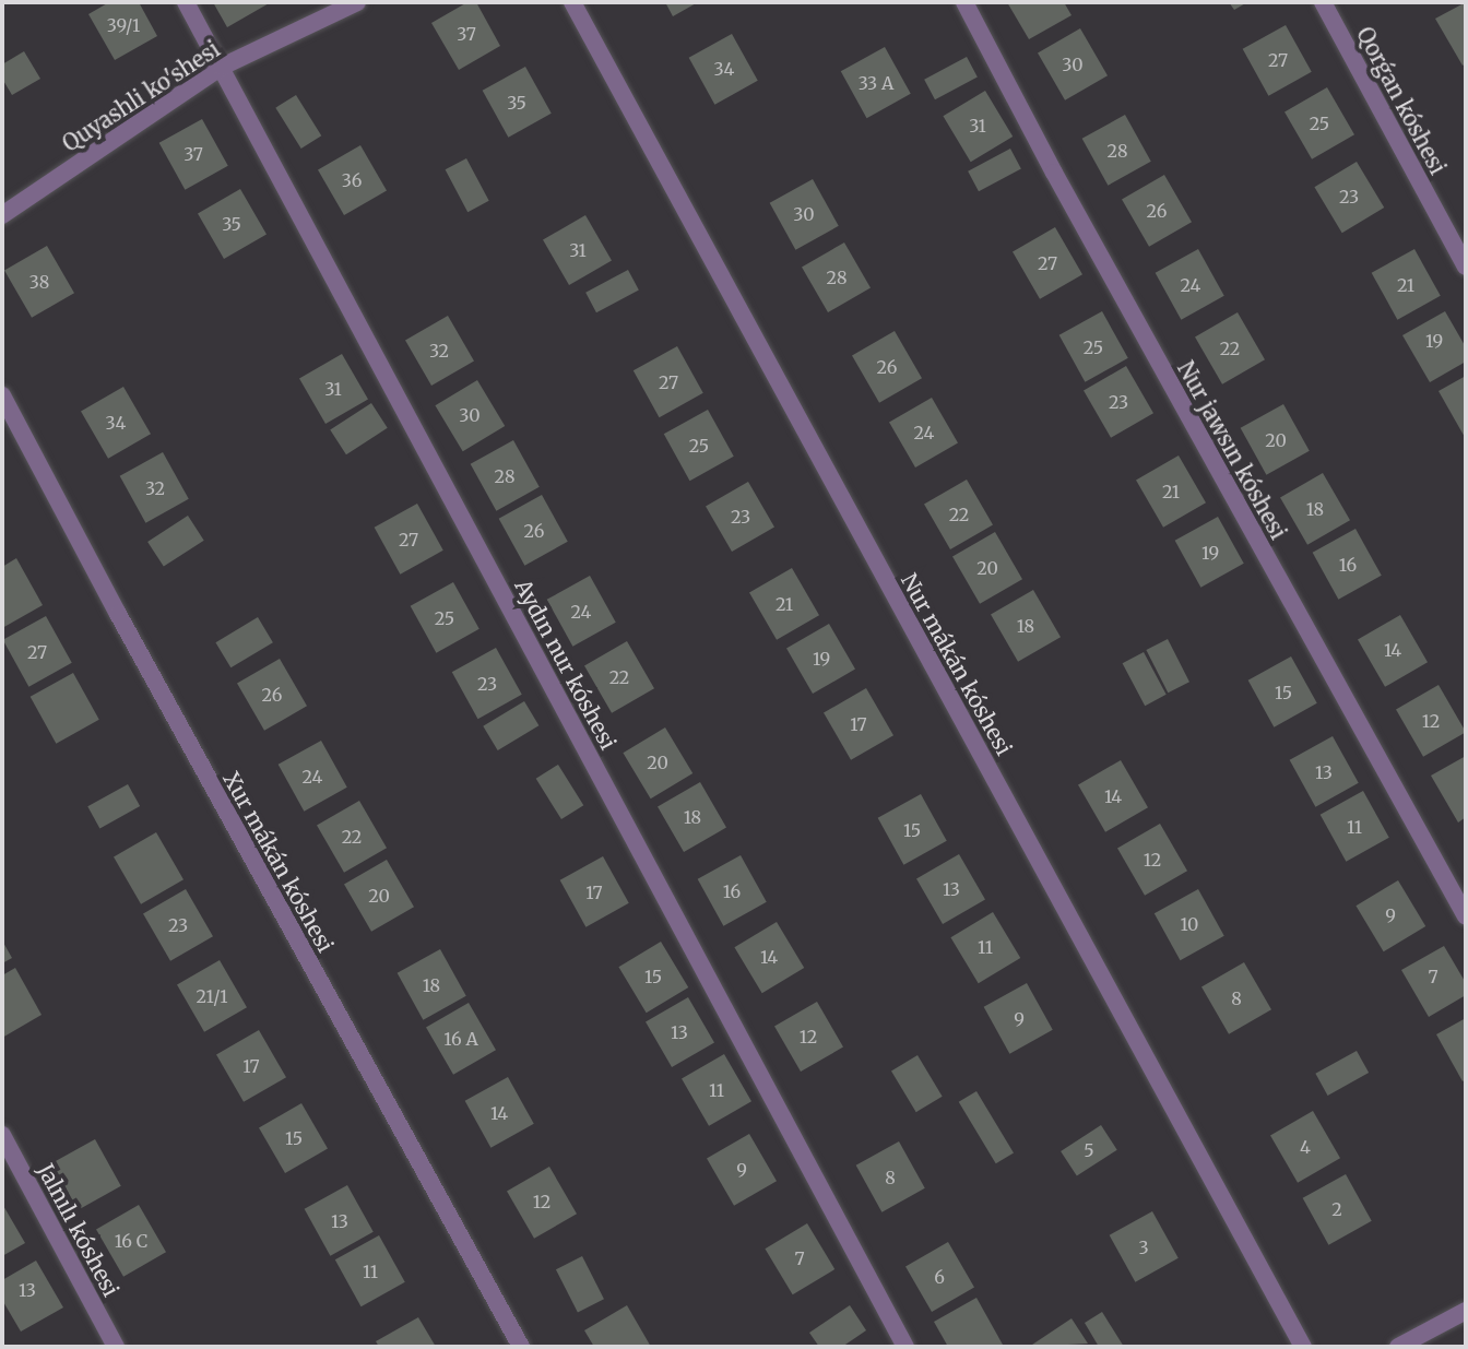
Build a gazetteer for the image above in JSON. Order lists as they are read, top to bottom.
{
  "streets": {
    "street": [
      "Quyashli ko'shesi",
      "Qorǵan kóshesi",
      "Nur jawsın kóshesi",
      "Aydın nur kóshesi",
      "Nur mákán kóshesi",
      "Xur mákán kóshesi",
      "Jalnılı kóshesi"
    ]
  },
  "crossings": [
    ["Quyashli ko'shesi", "Aydın nur kóshesi"]
  ],
  "house_numbers": [
    "39/1",
    "37",
    "27",
    "30",
    "34",
    "33 А",
    "35",
    "25",
    "31",
    "28",
    "37",
    "36",
    "23",
    "26",
    "30",
    "35",
    "31",
    "27",
    "28",
    "38",
    "24",
    "21",
    "19",
    "25",
    "22",
    "32",
    "26",
    "27",
    "31",
    "23",
    "30",
    "34",
    "24",
    "20",
    "25",
    "28",
    "32",
    "21",
    "18",
    "22",
    "23",
    "26",
    "27",
    "19",
    "16",
    "20",
    "21",
    "24",
    "25",
    "18",
    "14",
    "27",
    "19",
    "22",
    "23",
    "15",
    "26",
    "12",
    "17",
    "20",
    "13",
    "24",
    "14",
    "18",
    "11",
    "15",
    "22",
    "12",
    "13",
    "16",
    "17",
    "20",
    "9",
    "10",
    "23",
    "11",
    "14",
    "15",
    "7",
    "18",
    "21/1",
    "8",
    "9",
    "13",
    "12",
    "16 А",
    "17",
    "11",
    "14",
    "15",
    "4",
    "5",
    "9",
    "8",
    "12",
    "2",
    "13",
    "16 С",
    "3",
    "7",
    "11",
    "6",
    "13"
  ]
}
